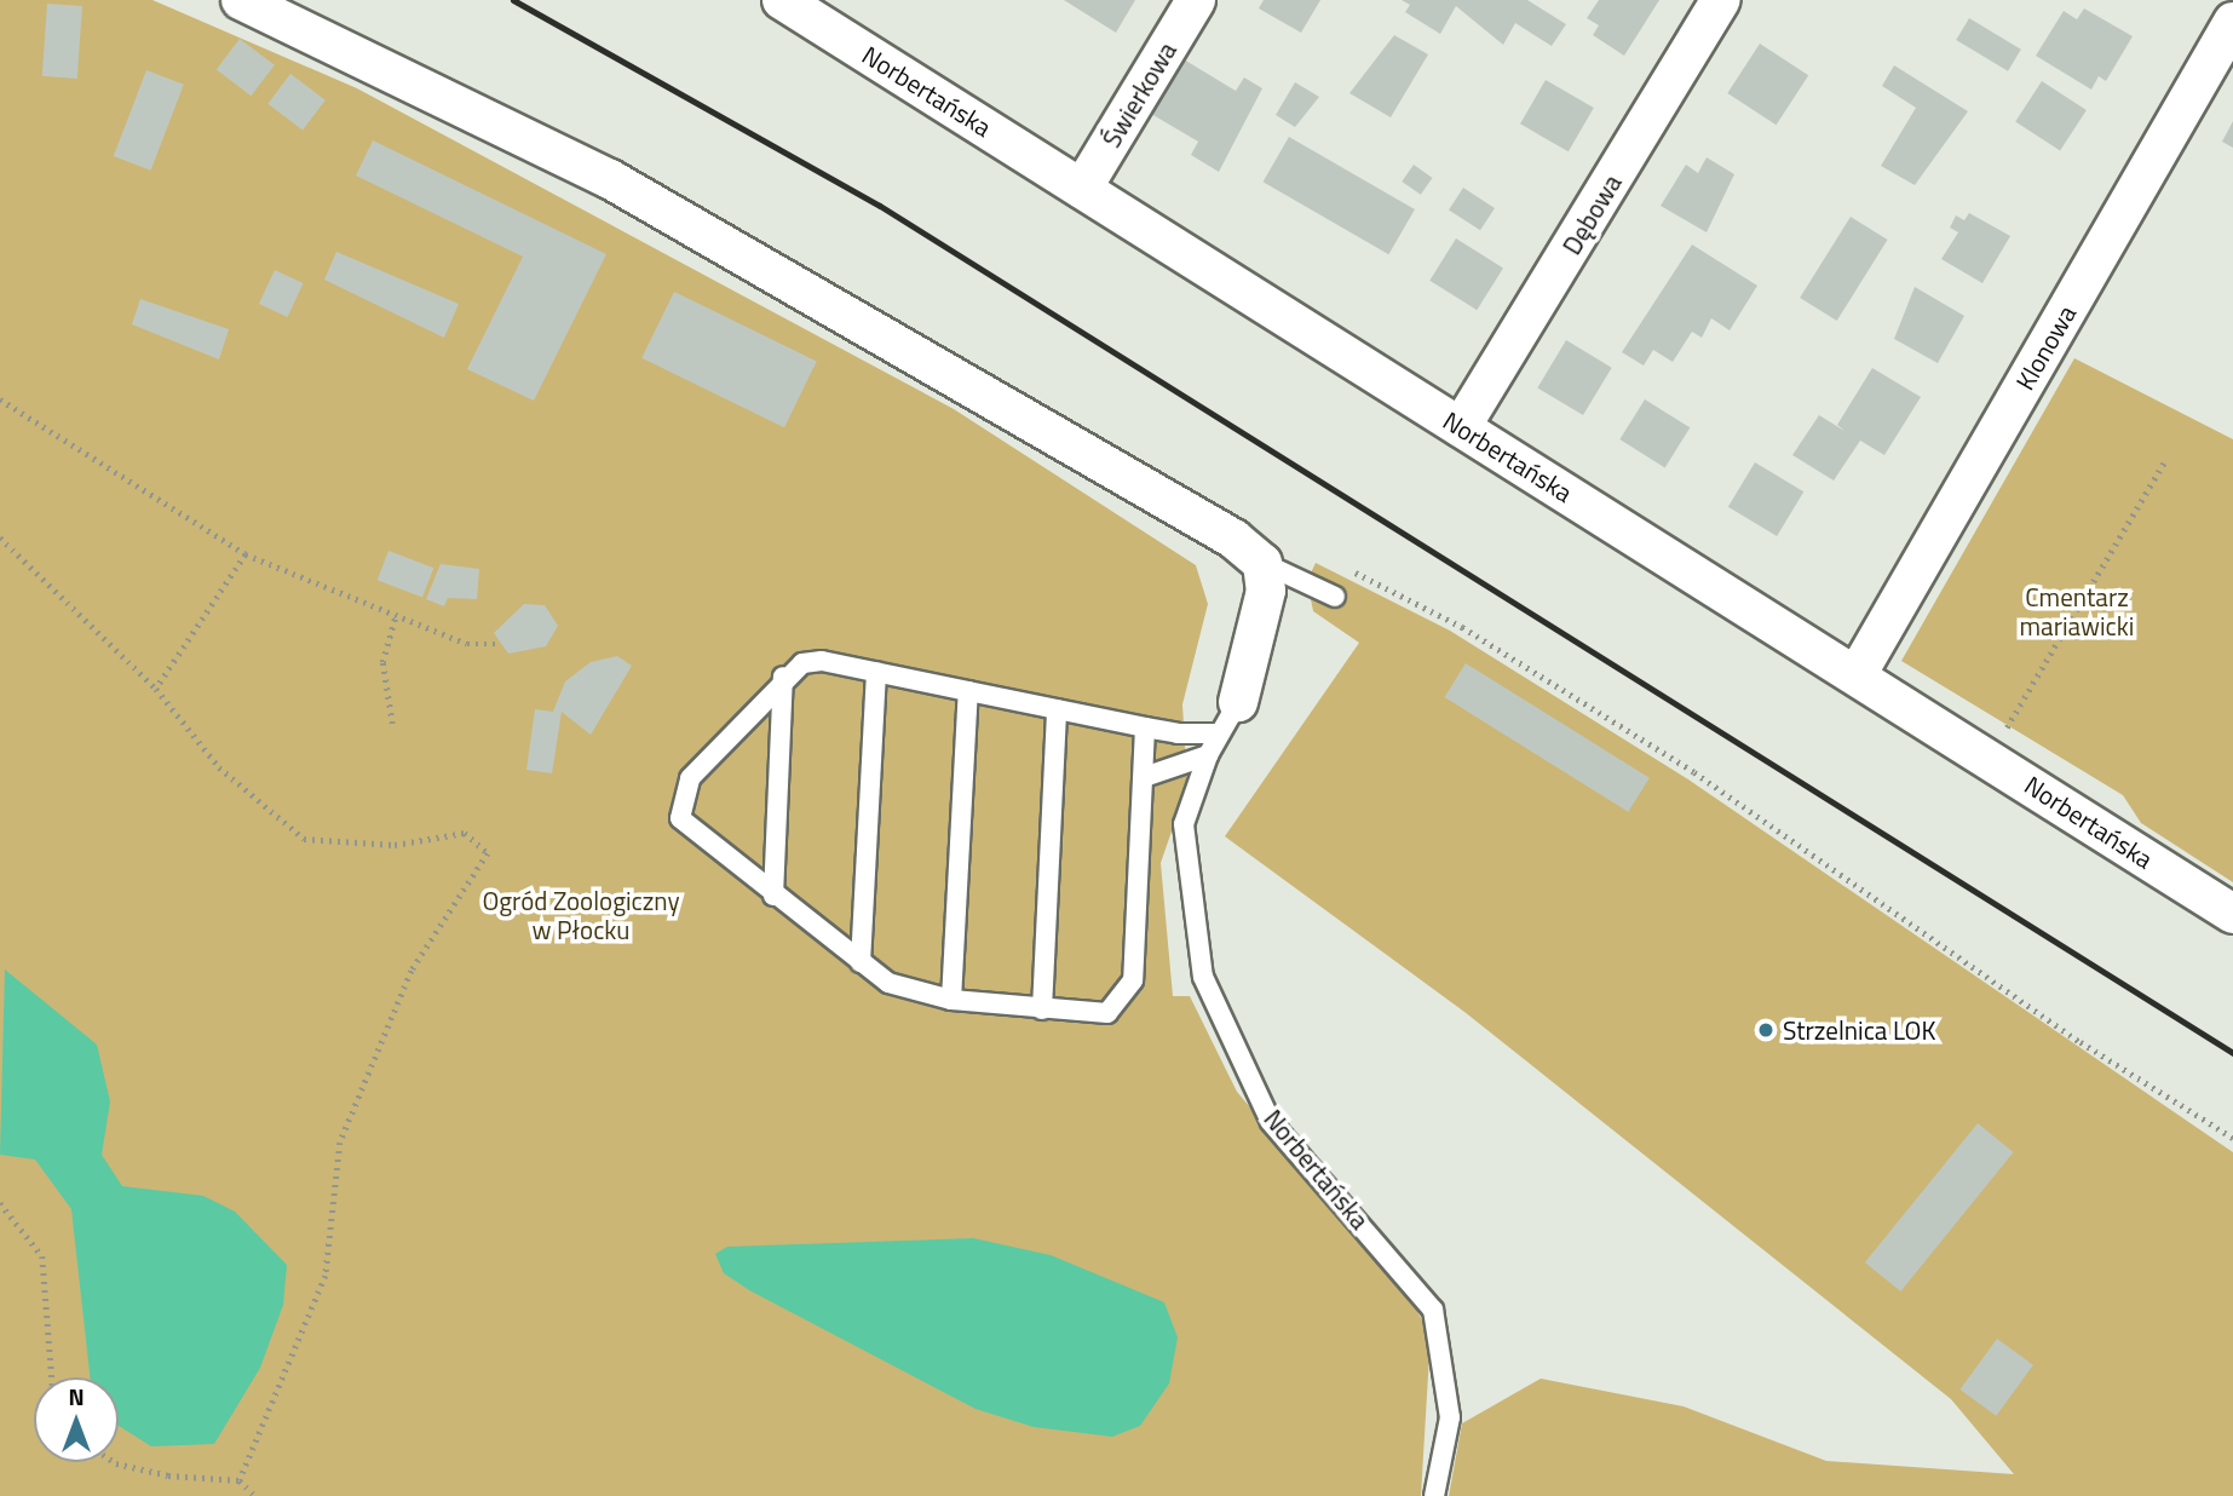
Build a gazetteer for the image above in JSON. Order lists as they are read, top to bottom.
{
  "streets": {
    "street": [
      "Norbertańska",
      "Świerkowa",
      "Dębowa",
      "Klonowa"
    ]
  },
  "crossings": [
    ["Norbertańska", "Świerkowa"],
    ["Norbertańska", "Dębowa"],
    ["Norbertańska", "Klonowa"]
  ],
  "parks": ["Cmentarz mariawicki", "Ogród Zoologiczny w Płocku"],
  "places": ["Strzelnica LOK"],
  "north": "top"
}
